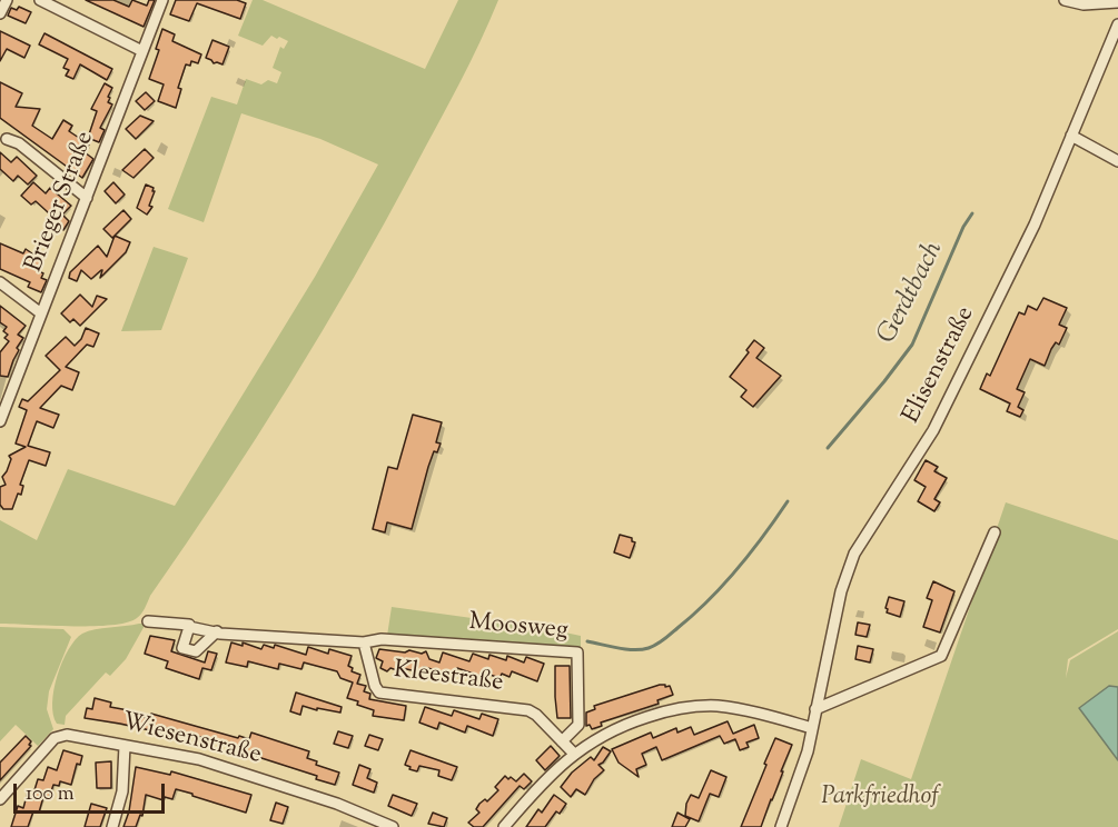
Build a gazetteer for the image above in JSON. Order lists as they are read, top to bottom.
{
  "streets": {
    "street": [
      "Brieger Straße",
      "Elisenstraße",
      "Moosweg",
      "Kleestraße",
      "Wiesenstraße"
    ]
  },
  "crossings": [
    ["Moosweg", "Kleestraße"]
  ],
  "water": ["Gerdtbach"],
  "parks": ["Parkfriedhof"],
  "scale_bar": "100 m"
}
